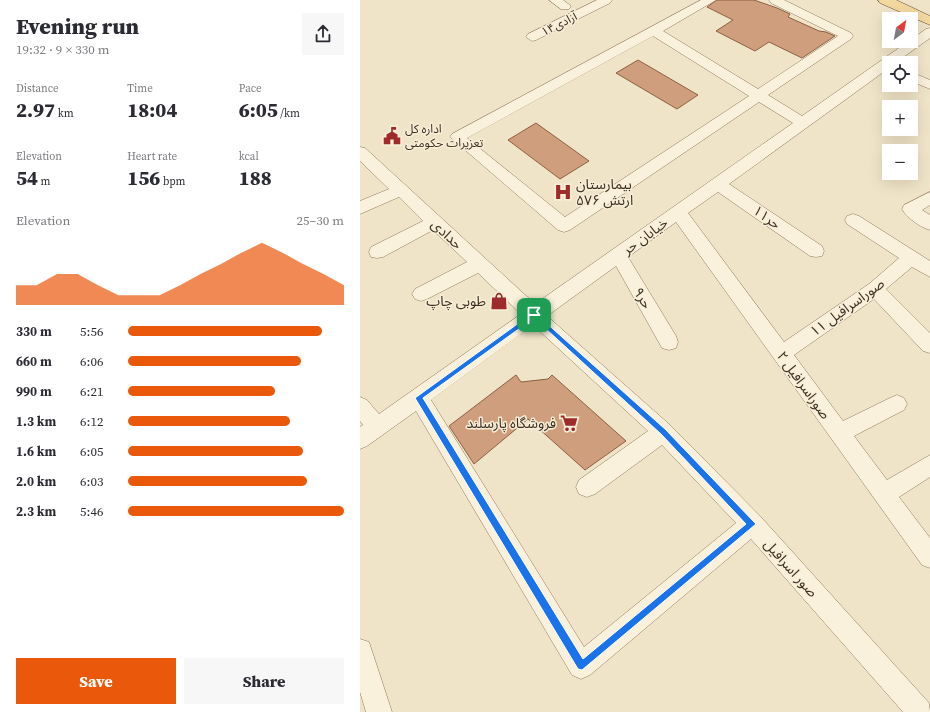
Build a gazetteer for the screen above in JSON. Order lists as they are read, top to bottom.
{
  "streets": {
    "street": [
      "آزادی۱۴",
      "حر۱۱",
      "حدادی",
      "خیابان حر",
      "حر۹",
      "صوراسرافیل ۱۱",
      "صوراسرافیل ۲",
      "صور اسرافیل"
    ]
  },
  "crossings": [
    ["حر۱۱", "خیابان حر"],
    ["حدادی", "خیابان حر"],
    ["حدادی", "صور اسرافیل"],
    ["خیابان حر", "حر۹"],
    ["خیابان حر", "صوراسرافیل ۲"],
    ["خیابان حر", "صور اسرافیل"],
    ["صوراسرافیل ۱۱", "صوراسرافیل ۲"]
  ],
  "places": {
    "public building": ["اداره کل تعزیرات حکومتی"],
    "hospital": ["بیمارستان ۵۷۶ ارتش"],
    "shop": ["طوبی چاپ"],
    "supermarket": ["فروشگاه پارسلند"]
  },
  "north": "top right",
  "page": {
    "heading": ["Evening run", "19:32 · 9 × 330 m"],
    "map_buttons": ["+", "−"],
    "stats": [
      ["Distance", "2.97 km"],
      ["Time", "18:04"],
      ["Pace", "6:05 /km"],
      ["Elevation", "54 m"],
      ["Heart rate", "156 bpm"],
      ["kcal", "188"]
    ],
    "chart": ["Elevation", "25–30 m"],
    "list": [
      {
        "name": "330 m",
        "note": "5:56"
      },
      {
        "name": "660 m",
        "note": "6:06"
      },
      {
        "name": "990 m",
        "note": "6:21"
      },
      {
        "name": "1.3 km",
        "note": "6:12"
      },
      {
        "name": "1.6 km",
        "note": "6:05"
      },
      {
        "name": "2.0 km",
        "note": "6:03"
      },
      {
        "name": "2.3 km",
        "note": "5:46"
      }
    ],
    "buttons": ["Save", "Share"]
  }
}
